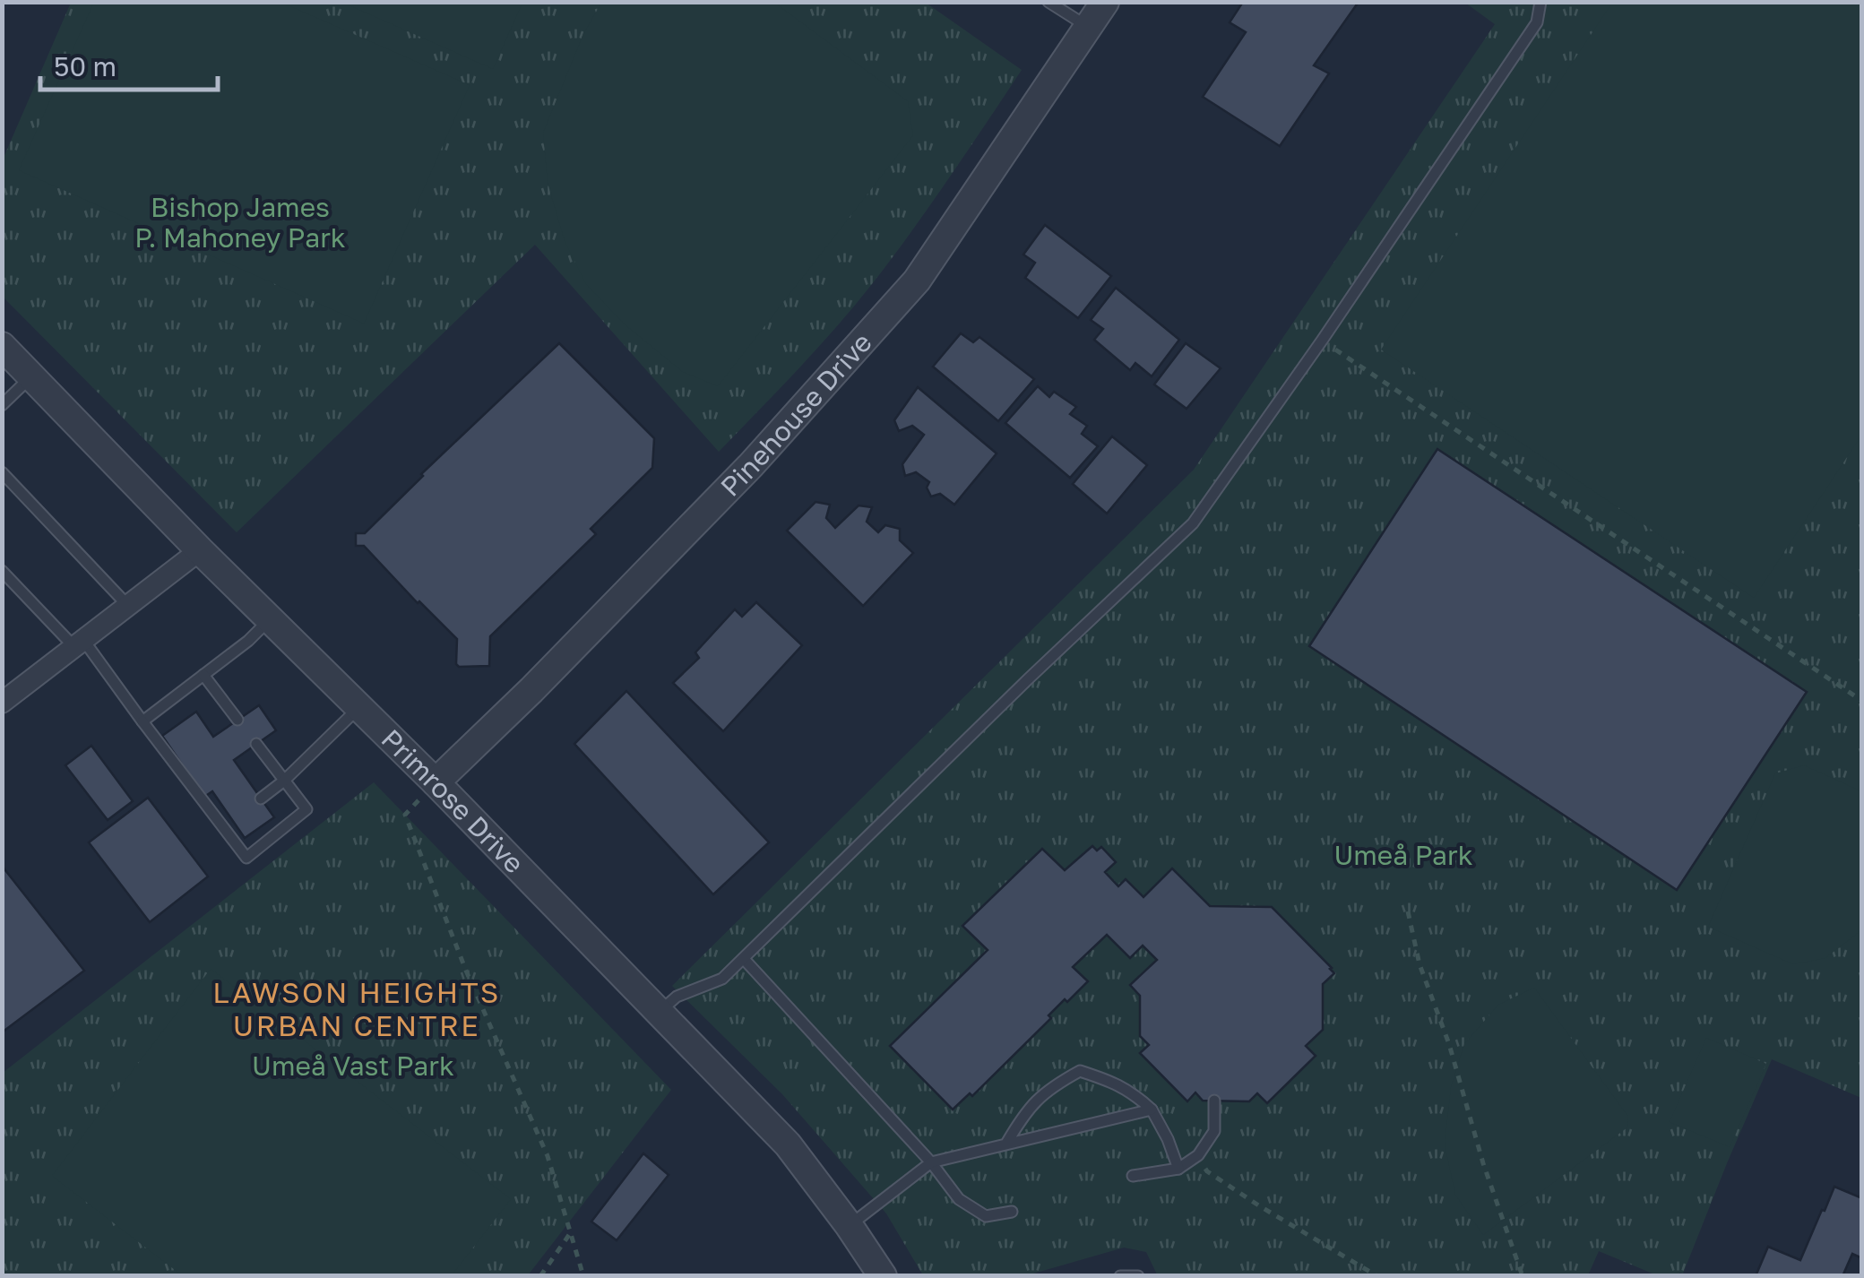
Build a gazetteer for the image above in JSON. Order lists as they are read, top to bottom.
{
  "streets": {
    "street": ["Pinehouse Drive", "Primrose Drive"]
  },
  "crossings": [
    ["Pinehouse Drive", "Primrose Drive"]
  ],
  "districts": ["LAWSON HEIGHTS URBAN CENTRE"],
  "parks": ["Bishop James P. Mahoney Park", "Umeå Park", "Umeå Vast Park"],
  "scale_bar": "50 m"
}
